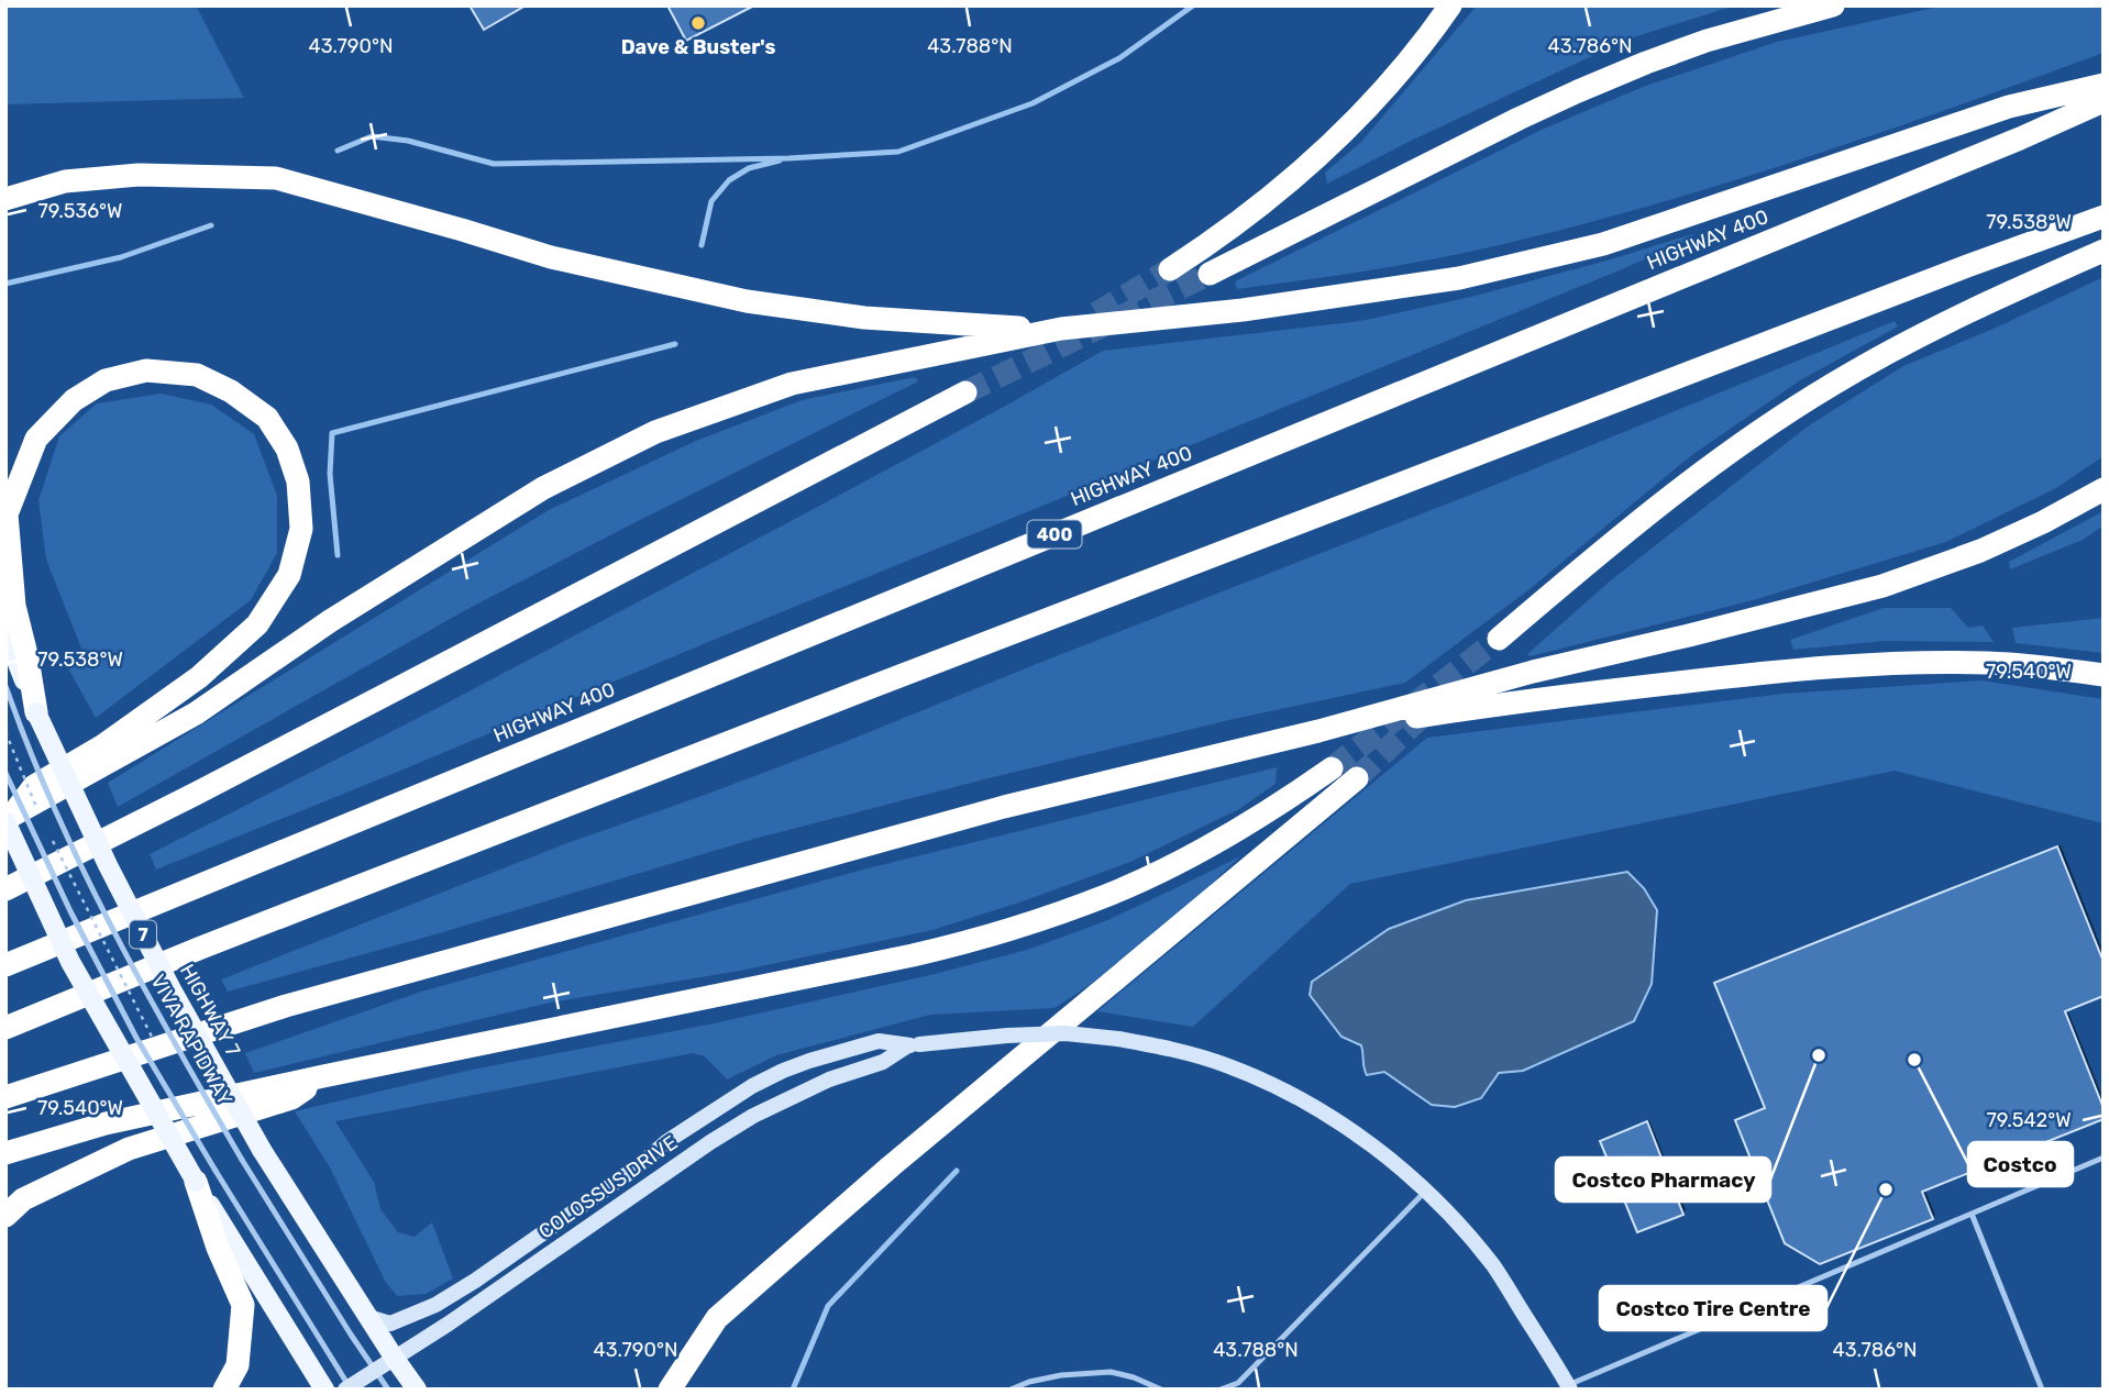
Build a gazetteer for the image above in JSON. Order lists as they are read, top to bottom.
{
  "streets": {
    "highway": ["HIGHWAY 400", "400"],
    "main road": ["7", "HIGHWAY 7"],
    "street": ["COLOSSUS DRIVE"],
    "lane": ["VIVA RAPIDWAY"]
  },
  "crossings": [
    ["HIGHWAY 7", "VIVA RAPIDWAY"],
    ["HIGHWAY 7", "COLOSSUS DRIVE"],
    ["VIVA RAPIDWAY", "COLOSSUS DRIVE"]
  ],
  "places": [
    "Dave & Buster's",
    "Costco Pharmacy",
    "Costco",
    "Costco Tire Centre"
  ],
  "coordinates": [
    "43.790°N",
    "43.788°N",
    "43.786°N",
    "79.536°W",
    "79.538°W",
    "79.540°W",
    "79.542°W"
  ]
}
